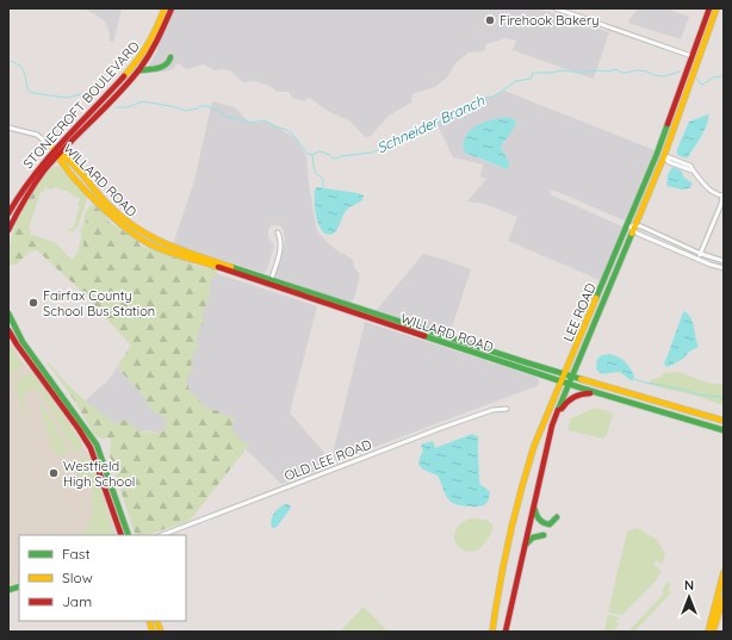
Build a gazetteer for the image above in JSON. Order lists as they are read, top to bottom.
{
  "streets": {
    "main road": ["STONECROFT BOULEVARD", "WILLARD ROAD", "LEE ROAD"],
    "street": ["OLD LEE ROAD"]
  },
  "crossings": [
    ["STONECROFT BOULEVARD", "WILLARD ROAD"],
    ["WILLARD ROAD", "LEE ROAD"]
  ],
  "water": ["Schneider Branch"],
  "places": ["Firehook Bakery", "Fairfax County School Bus Station", "Westfield High School"],
  "legend": ["Fast", "Slow", "Jam"],
  "north": "top"
}
